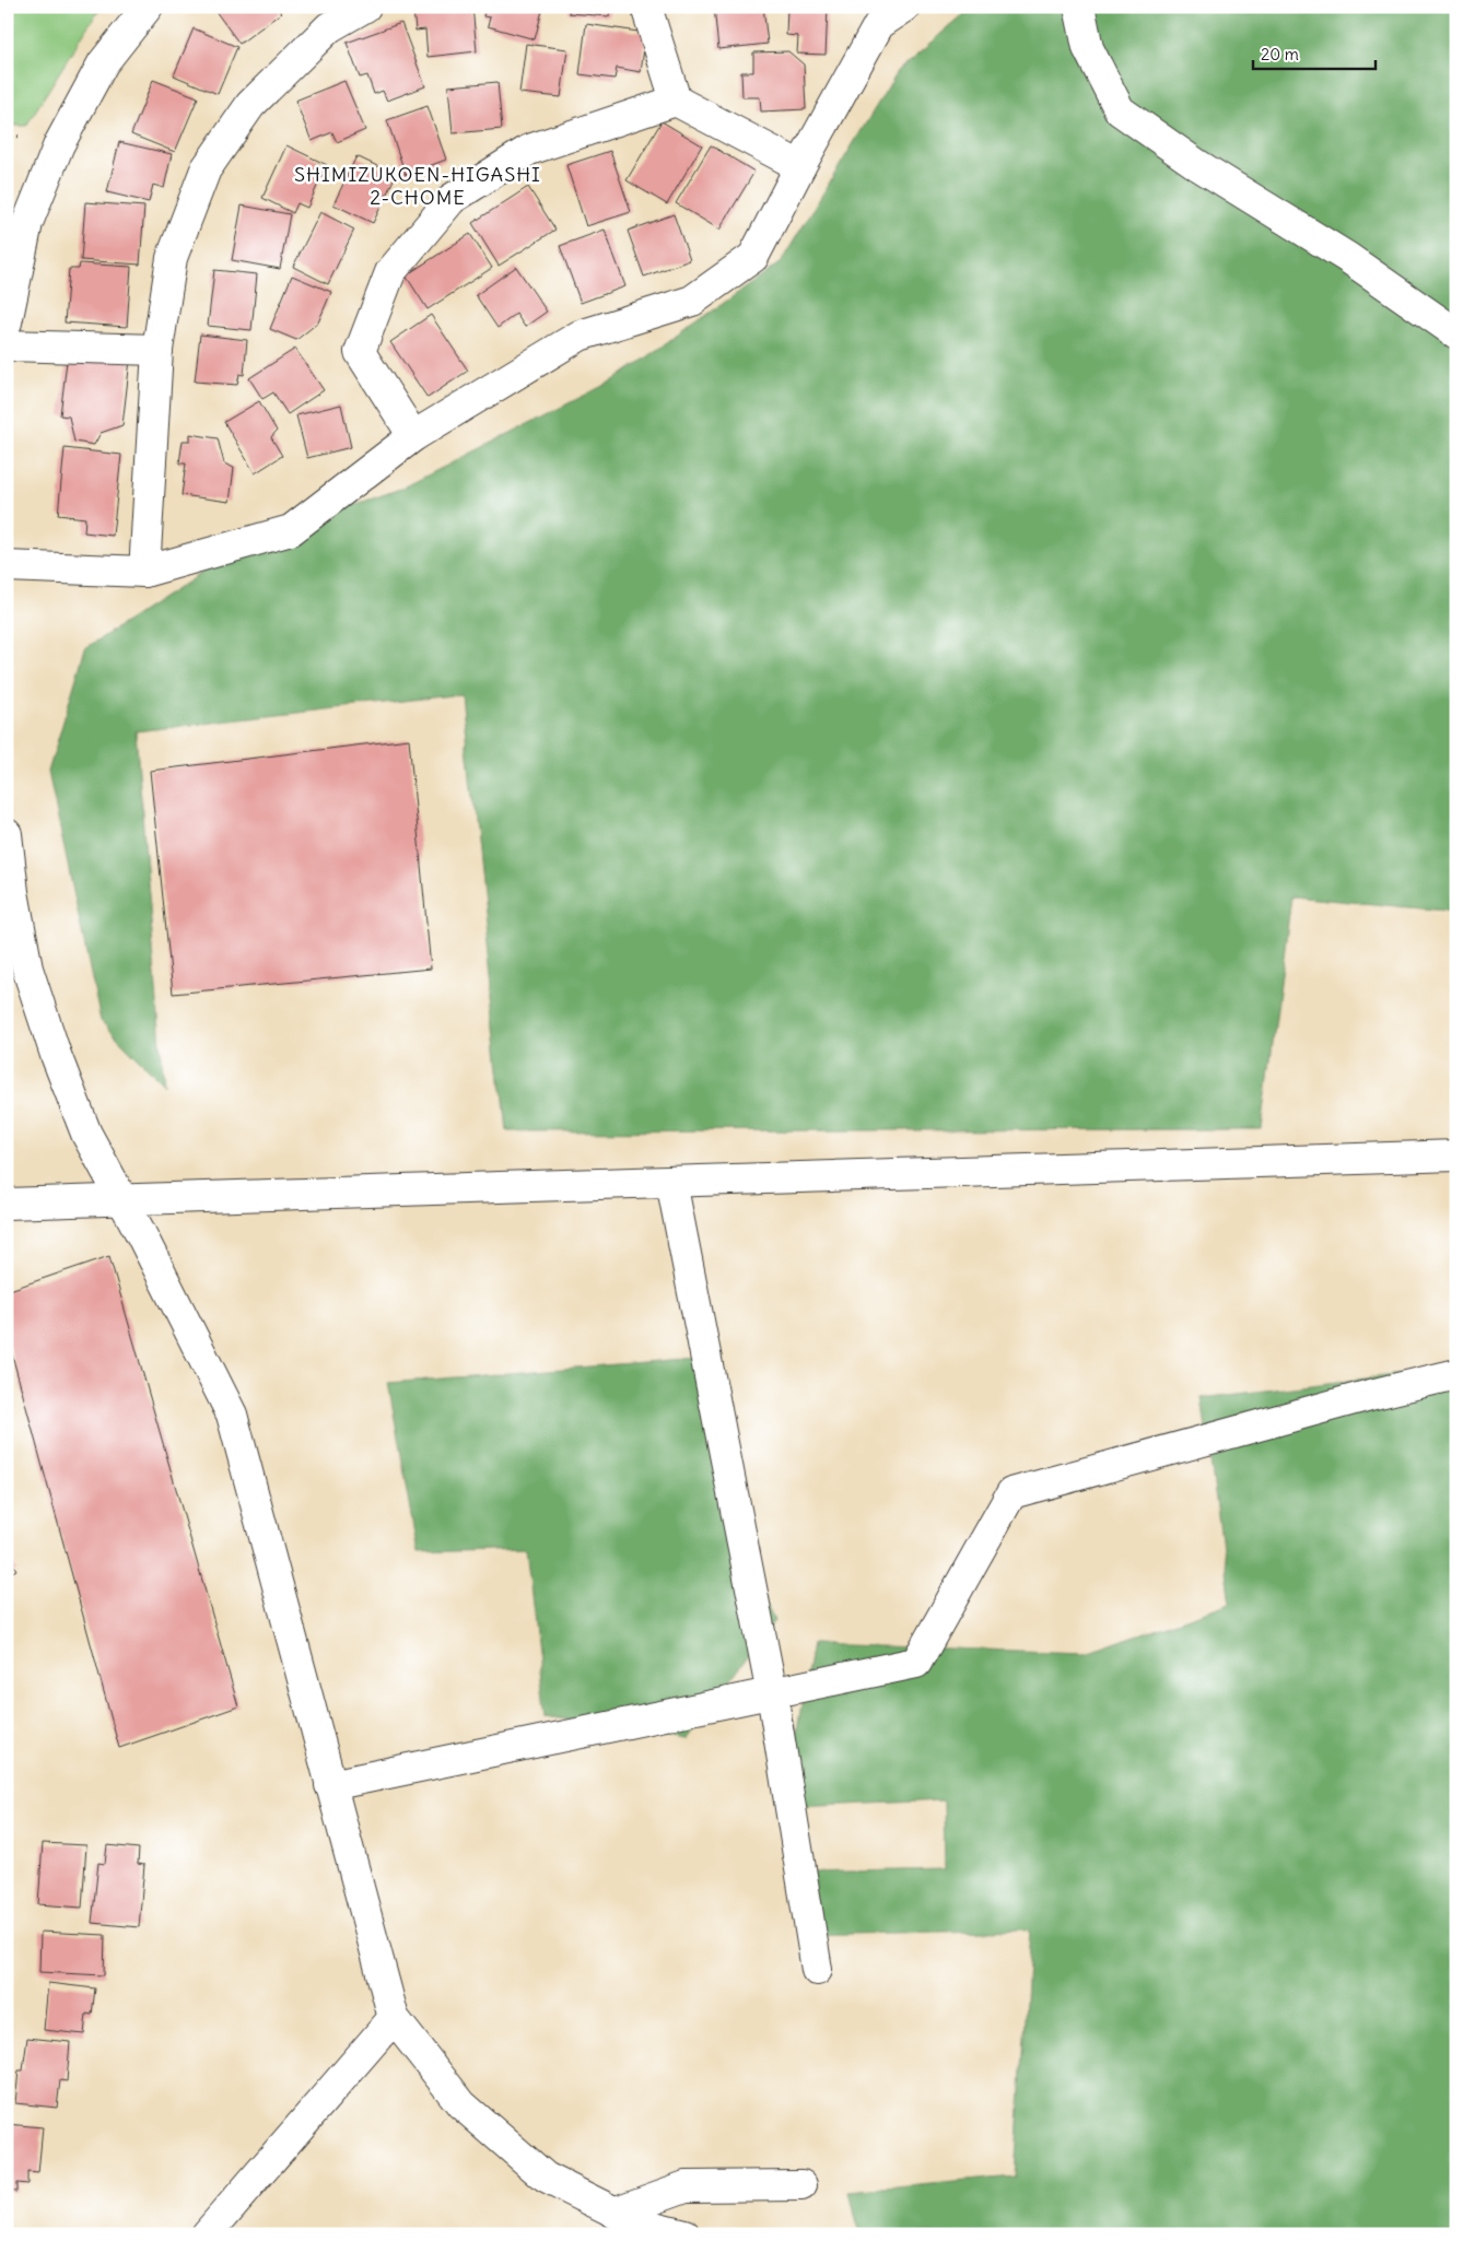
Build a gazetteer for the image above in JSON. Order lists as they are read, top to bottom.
{
  "districts": ["SHIMIZUKOEN-HIGASHI 2-CHOME"],
  "scale_bar": "20 m"
}
